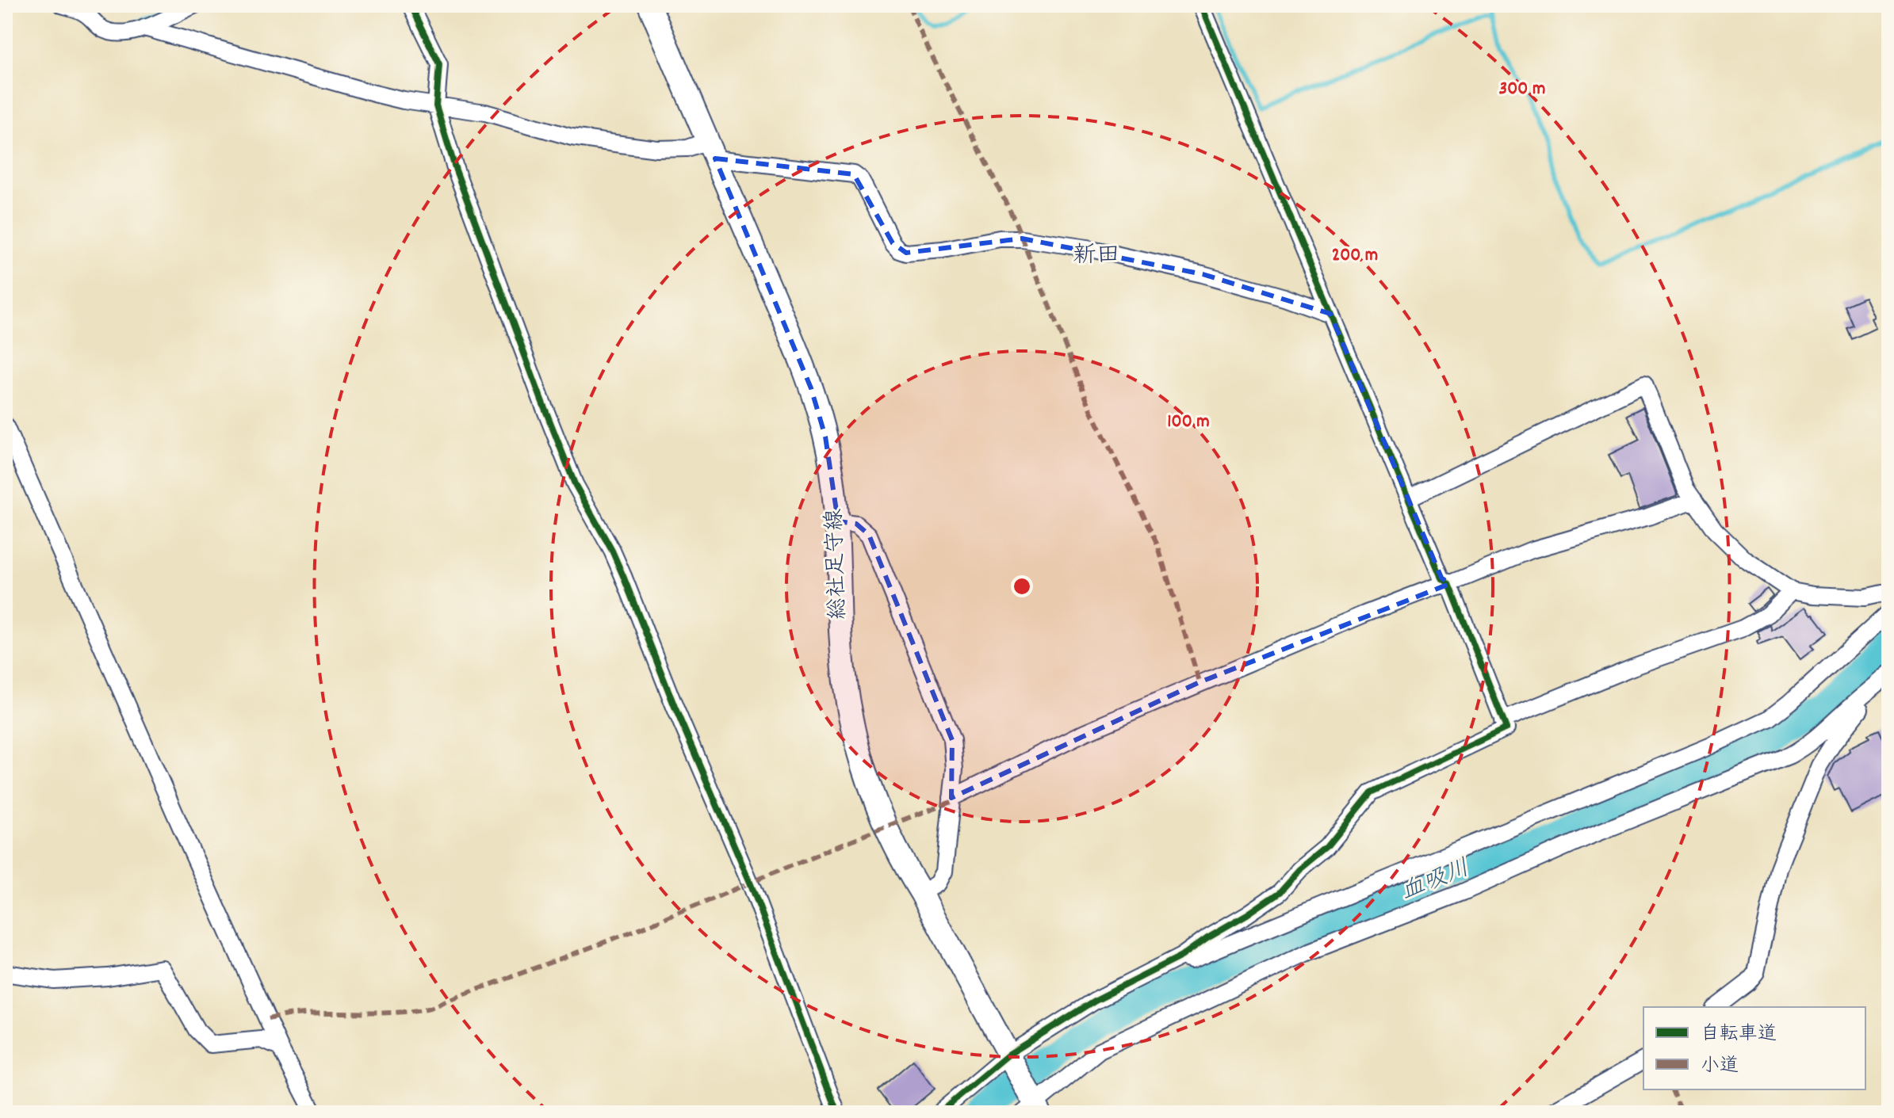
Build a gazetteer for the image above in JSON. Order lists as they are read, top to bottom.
{
  "streets": {
    "main road": ["総社足守線"]
  },
  "districts": ["新田"],
  "water": ["血吸川"],
  "legend": ["自転車道", "小道"],
  "rings": ["300 m", "200 m", "100 m"]
}
